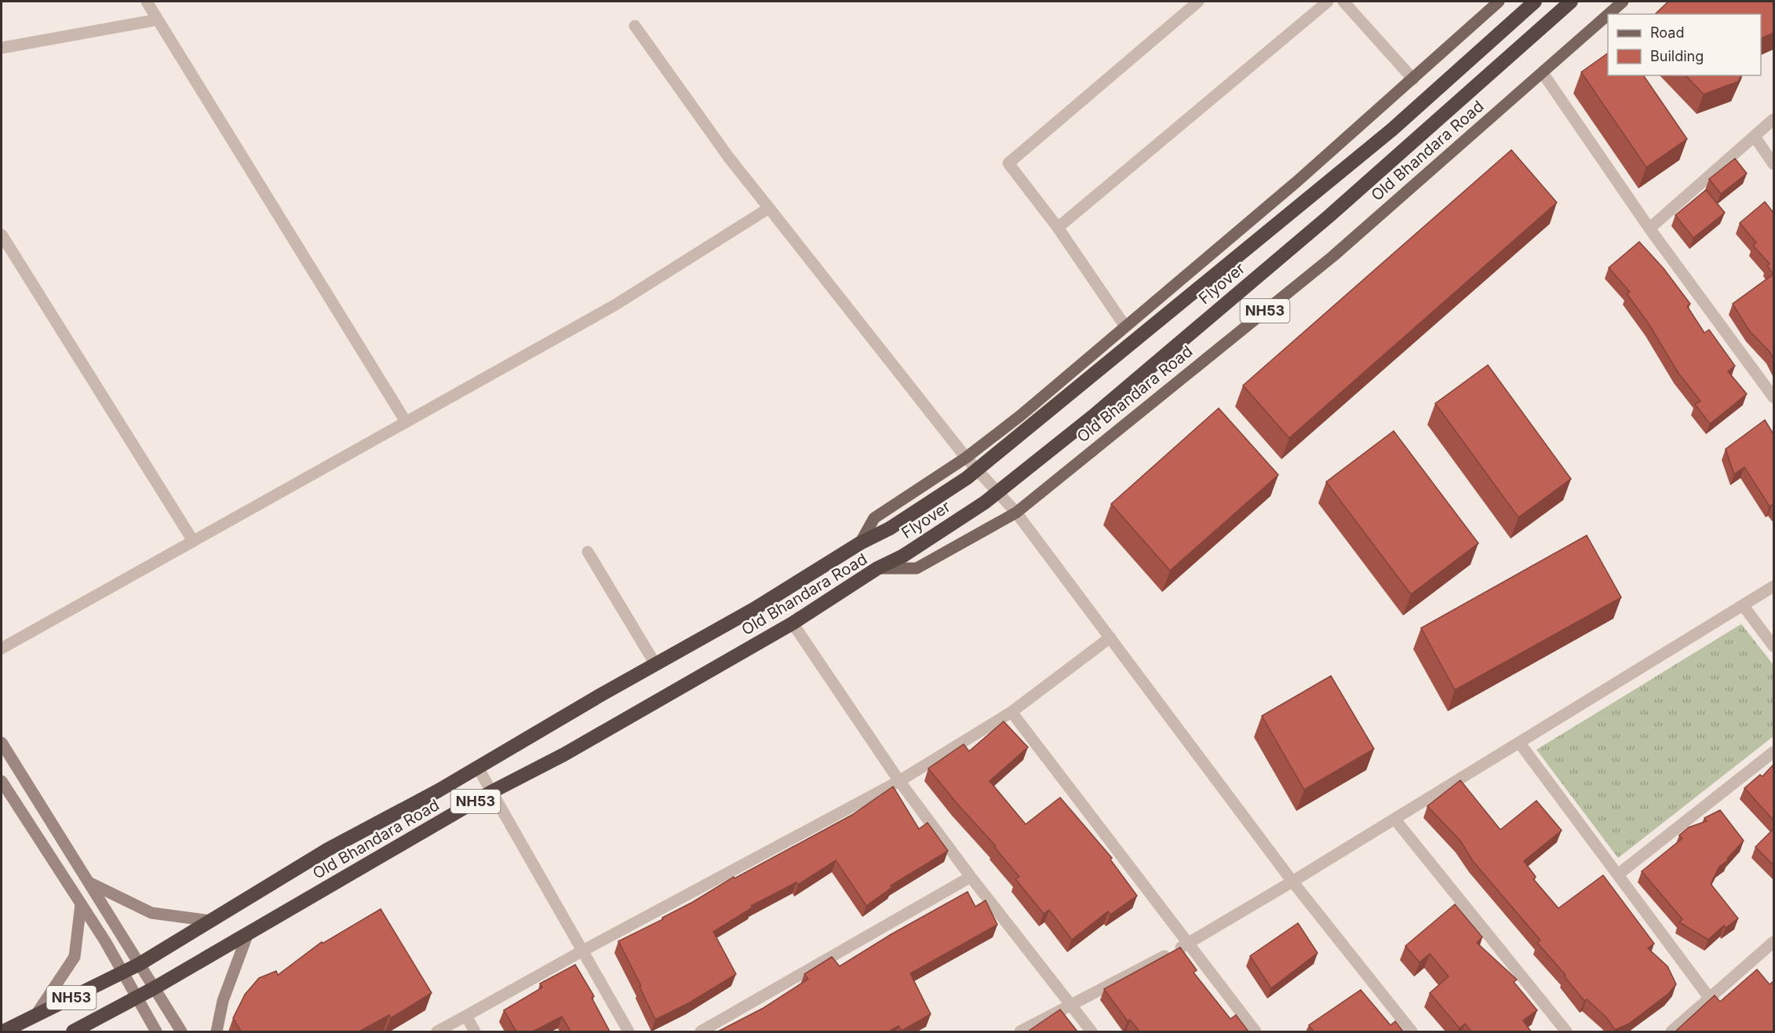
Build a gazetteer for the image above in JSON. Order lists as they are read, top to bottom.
{
  "streets": {
    "highway": ["Old Bhandara Road", "Flyover", "NH53"]
  },
  "crossings": [
    ["Old Bhandara Road", "Flyover"],
    ["Flyover", "NH53"]
  ],
  "legend": ["Road", "Building"]
}
